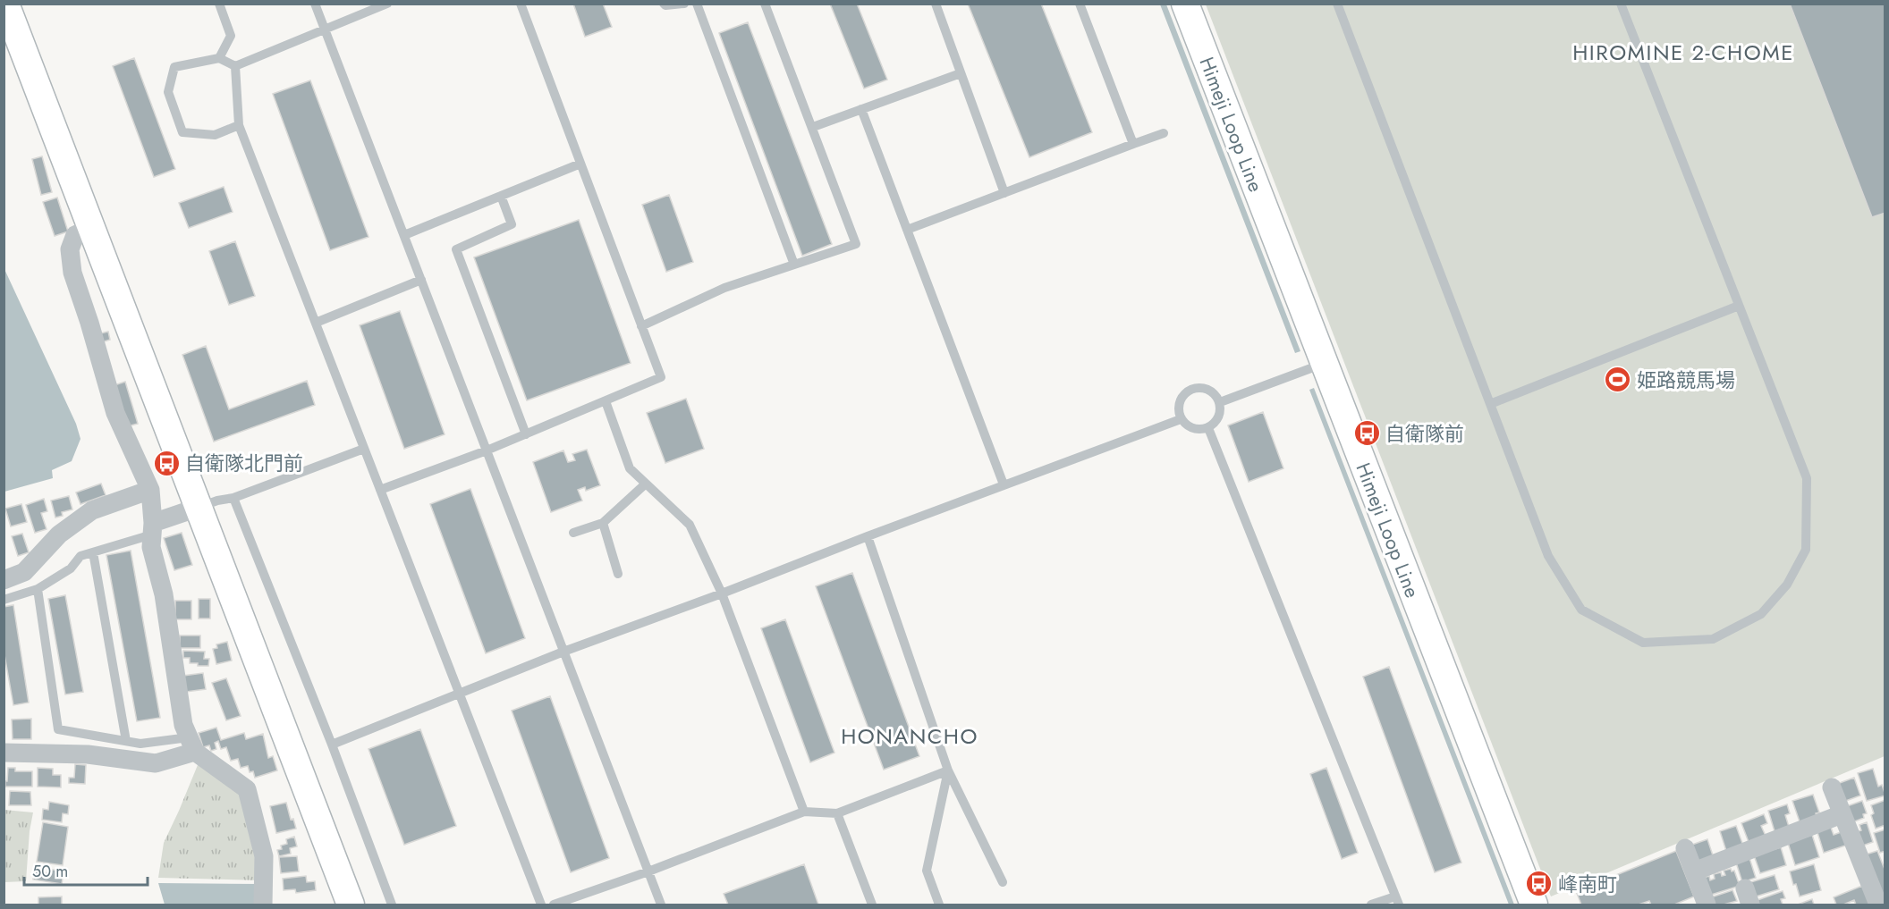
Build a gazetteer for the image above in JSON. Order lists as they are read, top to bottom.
{
  "streets": {
    "street": ["Himeji Loop Line"]
  },
  "districts": ["HIROMINE 2-CHOME", "HONANCHO"],
  "places": {
    "sports": ["姫路競馬場"],
    "bus stop": ["自衛隊前", "自衛隊北門前", "峰南町"]
  },
  "scale_bar": "50 m"
}
